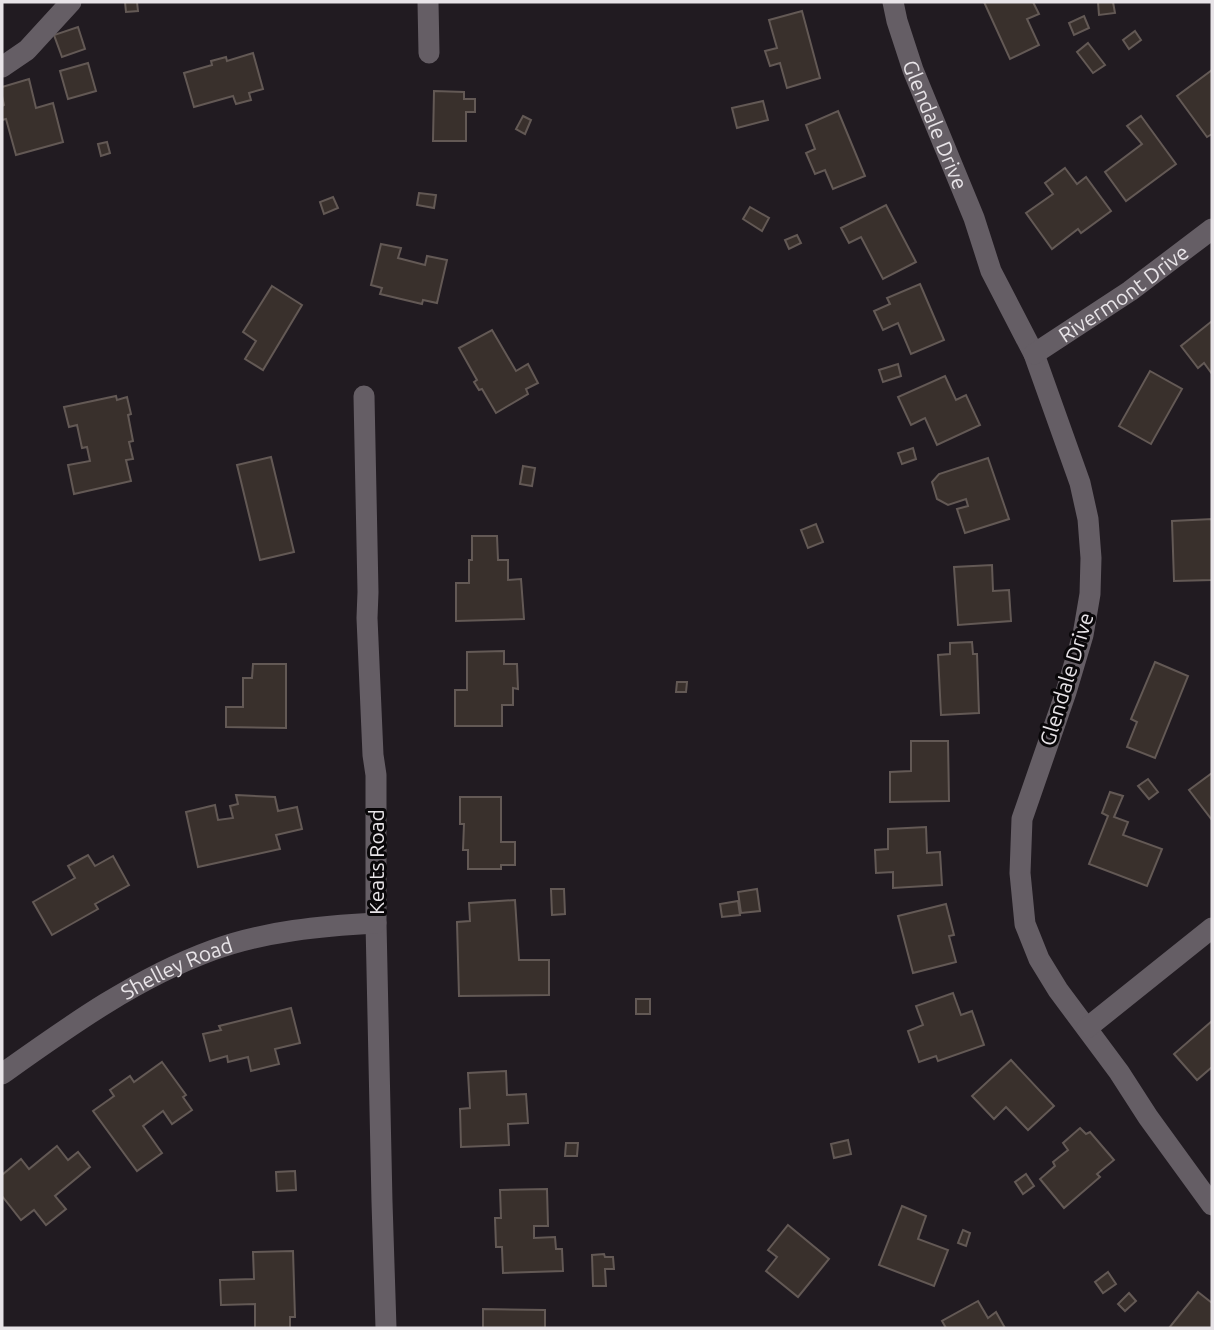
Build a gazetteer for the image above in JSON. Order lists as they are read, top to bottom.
{
  "streets": {
    "street": [
      "Glendale Drive",
      "Rivermont Drive",
      "Keats Road",
      "Shelley Road"
    ]
  },
  "crossings": [
    ["Glendale Drive", "Rivermont Drive"],
    ["Keats Road", "Shelley Road"]
  ]
}
